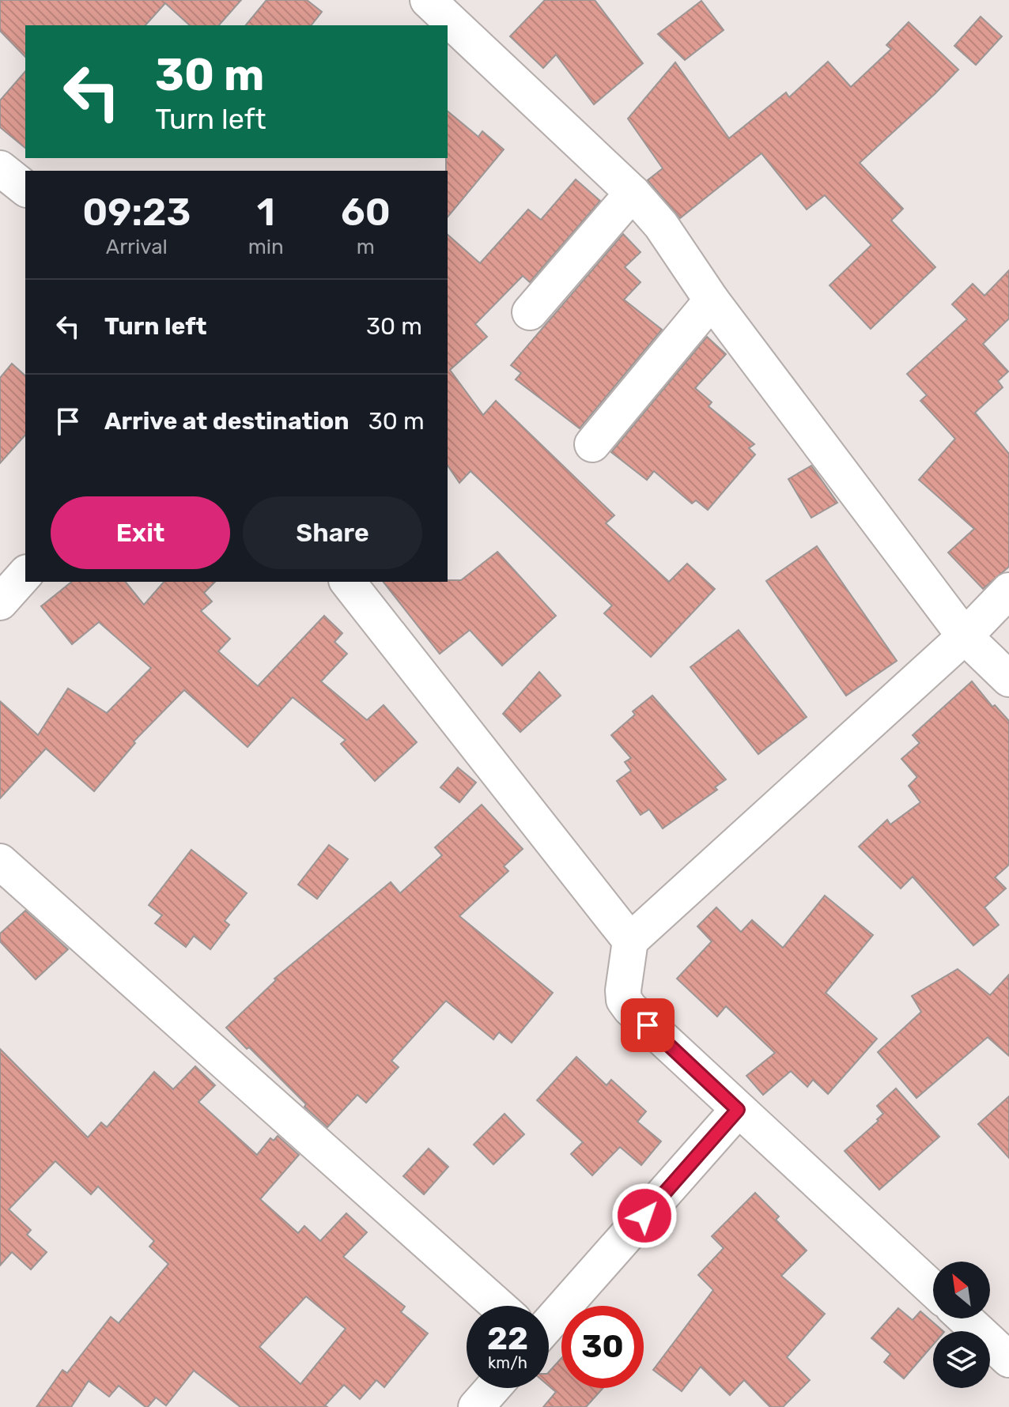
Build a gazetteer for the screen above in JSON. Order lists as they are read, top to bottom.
{
  "north": "top left",
  "page": {
    "turn": ["30 m", "Turn left"],
    "eta": [
      "09:23",
      "Arrival",
      "1",
      "min",
      "60",
      "m"
    ],
    "list": [
      {
        "name": "Turn left",
        "value": "30 m"
      },
      {
        "name": "Arrive at destination",
        "value": "30 m"
      }
    ],
    "buttons": ["Exit", "Share"],
    "speed": "22 km/h",
    "limit": "30"
  }
}
